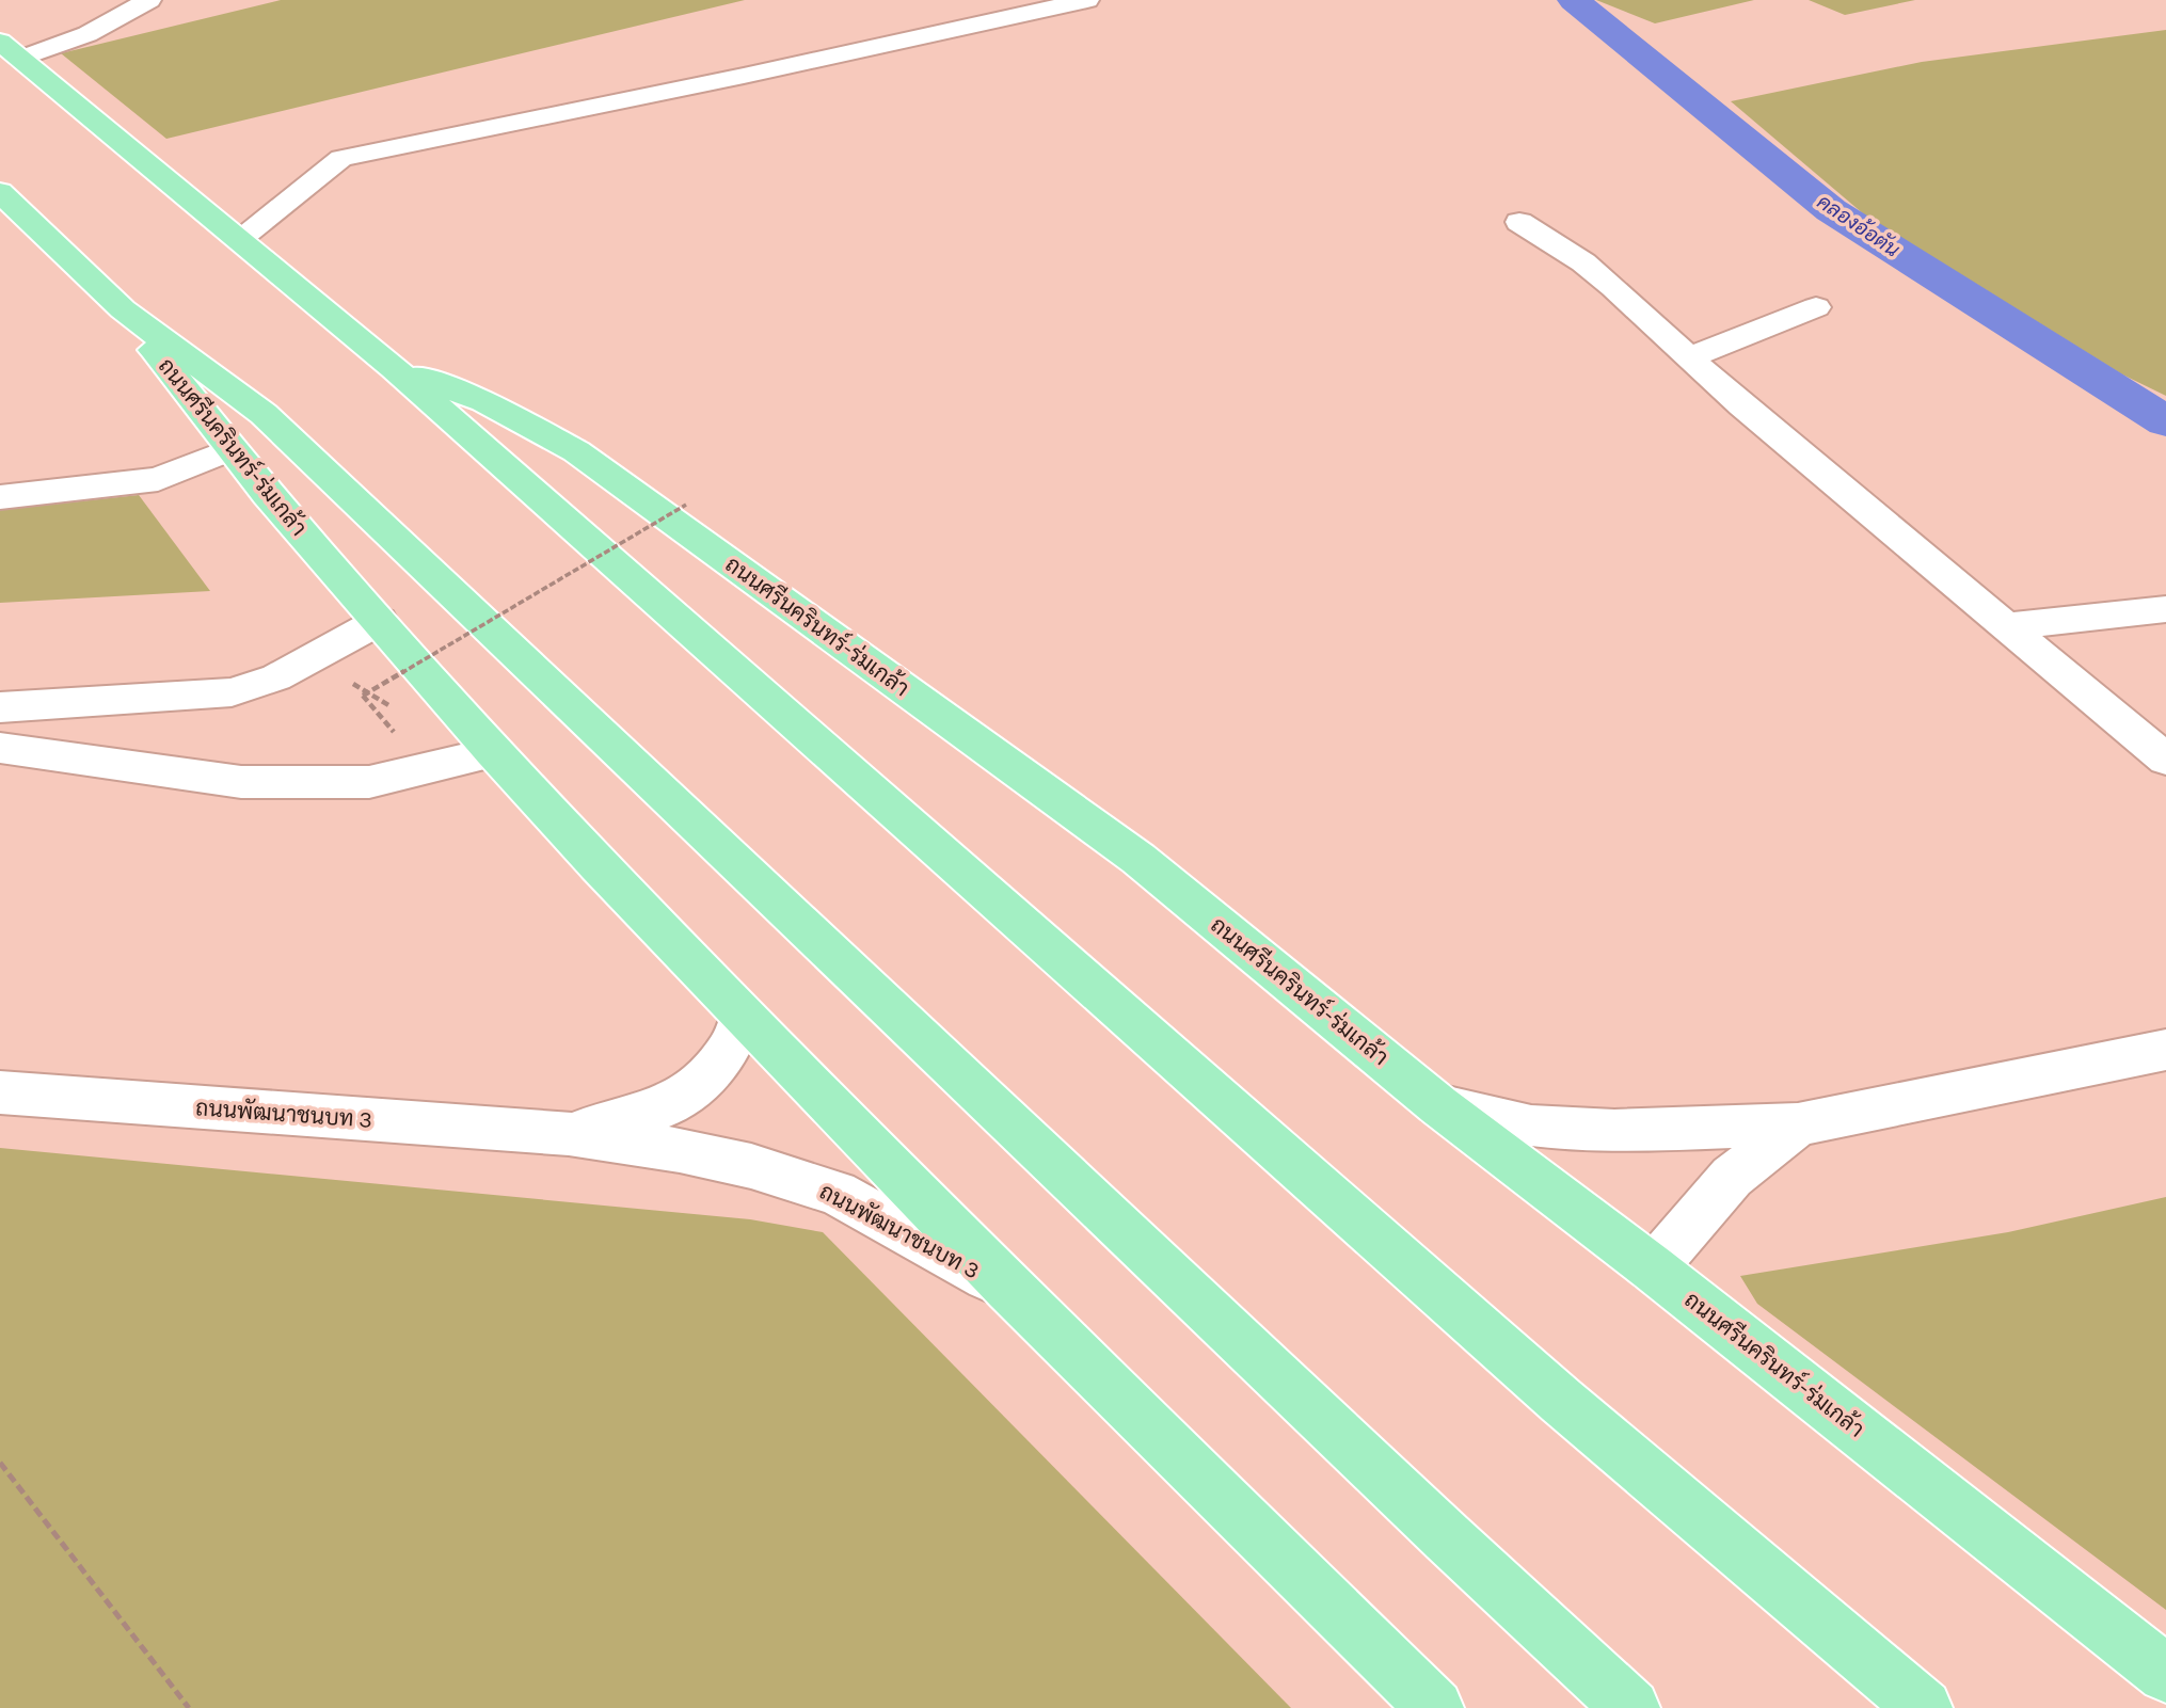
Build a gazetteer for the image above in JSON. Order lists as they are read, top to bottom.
{
  "streets": {
    "main road": ["ถนนศรีนครินทร์-ร่มเกล้า"],
    "street": ["ถนนพัฒนาชนบท 3"]
  },
  "crossings": [
    ["ถนนศรีนครินทร์-ร่มเกล้า", "ถนนพัฒนาชนบท 3"]
  ],
  "water": ["คลองอ้อตัน"]
}
